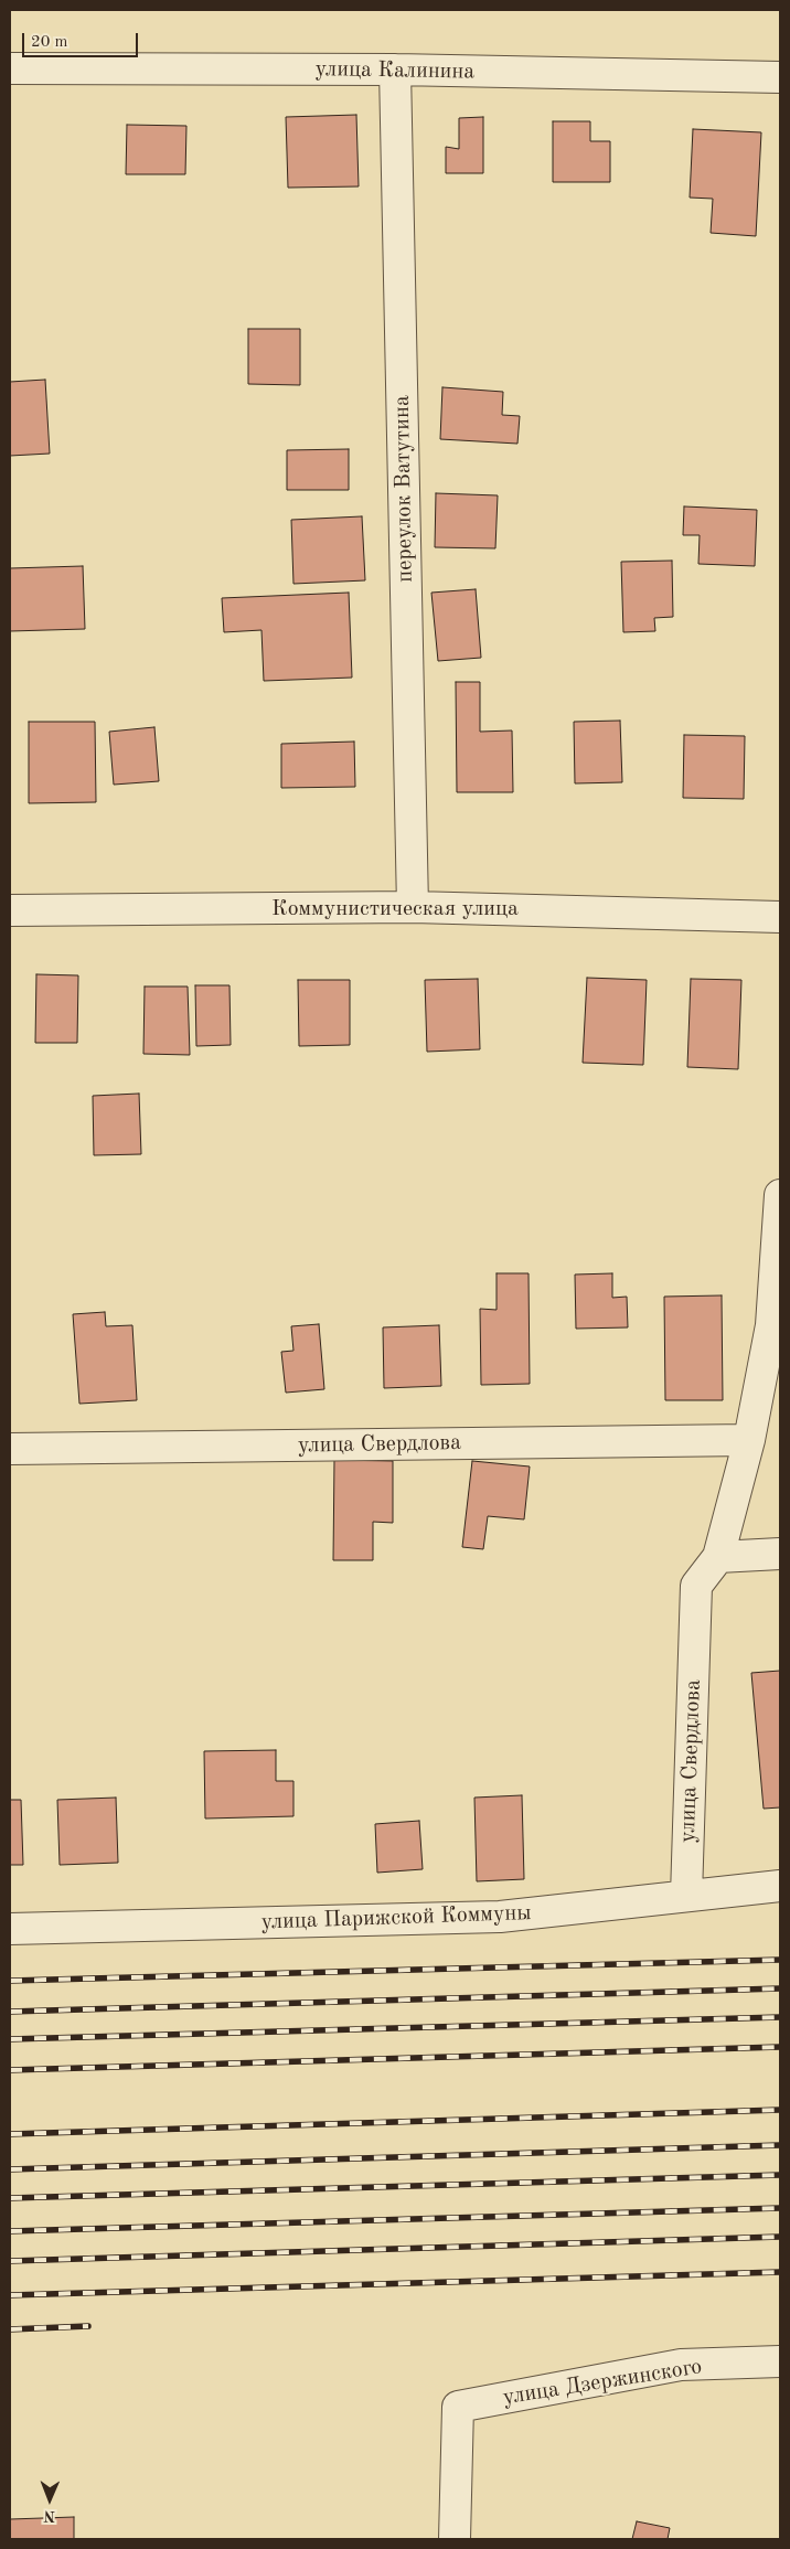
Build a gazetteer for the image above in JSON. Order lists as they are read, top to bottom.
{
  "streets": {
    "street": [
      "улица Калинина",
      "переулок Ватутина",
      "Коммунистическая улица",
      "улица Свердлова",
      "улица Парижской Коммуны",
      "улица Дзержинского"
    ]
  },
  "crossings": [
    ["улица Калинина", "переулок Ватутина"],
    ["переулок Ватутина", "Коммунистическая улица"],
    ["улица Свердлова", "улица Парижской Коммуны"]
  ],
  "scale_bar": "20 m",
  "north": "bottom"
}
